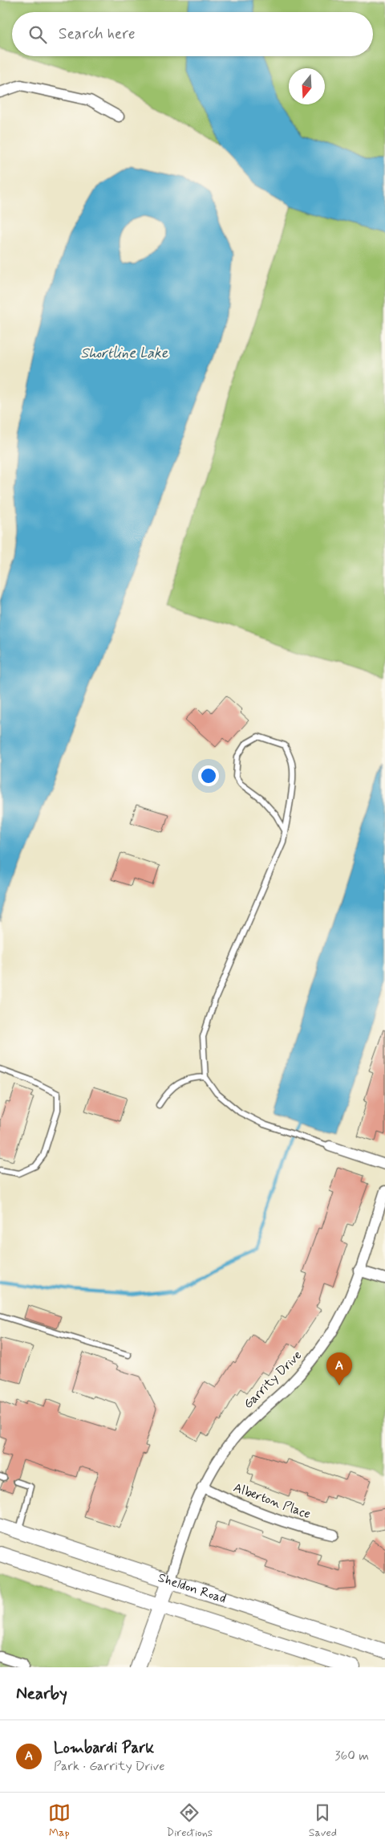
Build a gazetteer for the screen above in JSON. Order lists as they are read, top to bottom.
{
  "streets": {
    "main road": ["Sheldon Road"],
    "street": ["Garrity Drive", "Alberton Place"]
  },
  "crossings": [
    ["Garrity Drive", "Alberton Place"],
    ["Garrity Drive", "Sheldon Road"]
  ],
  "water": ["Shortline Lake"],
  "north": "bottom",
  "page": {
    "search": "Search here",
    "pins": "A",
    "heading": "Nearby",
    "list": [
      {
        "mark": "A",
        "name": "Lombardi Park",
        "note": "Park · Garrity Drive",
        "value": "360 m"
      }
    ],
    "nav": ["Map", "Directions", "Saved"]
  }
}
